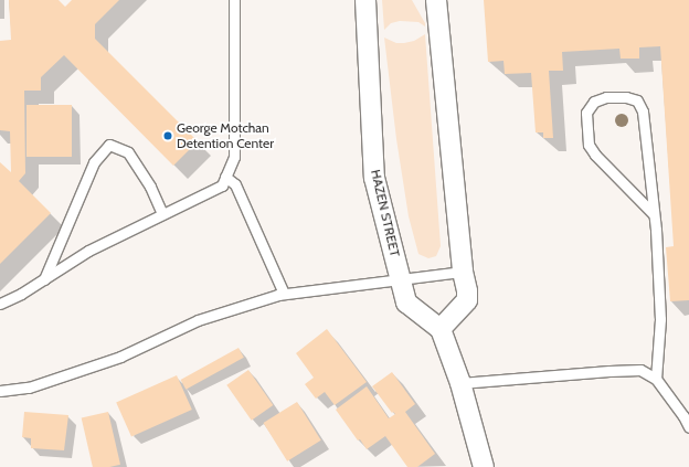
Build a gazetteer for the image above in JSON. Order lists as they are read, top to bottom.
{
  "streets": {
    "street": ["HAZEN STREET"]
  },
  "places": ["George Motchan Detention Center"]
}
